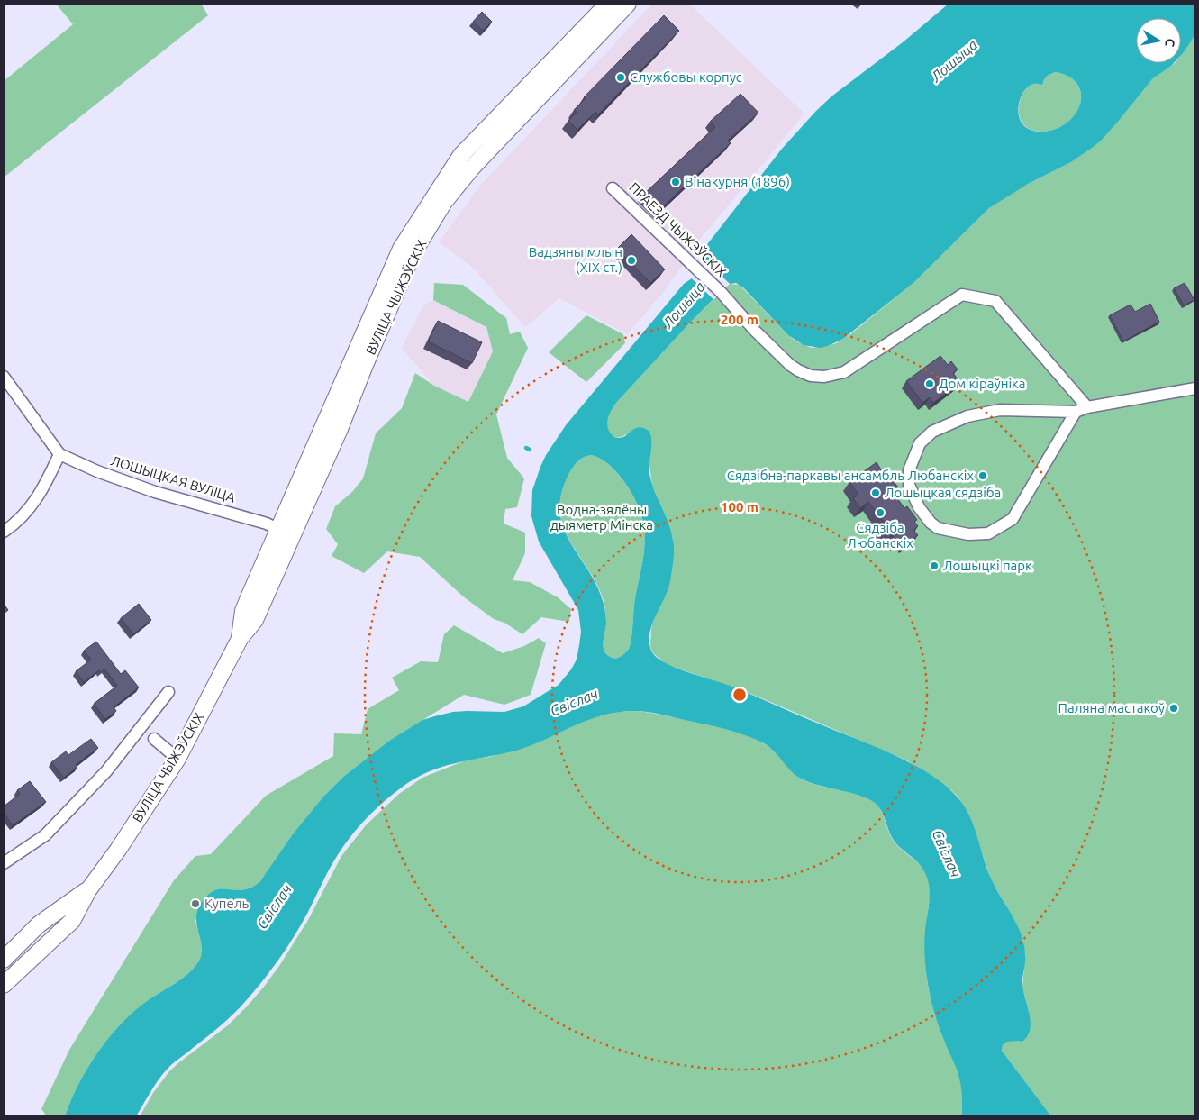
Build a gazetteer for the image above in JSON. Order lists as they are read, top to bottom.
{
  "streets": {
    "street": ["ПРАЕЗД ЧЫЖЭЎСКІХ", "ВУЛІЦА ЧЫЖЭЎСКІХ", "ЛОШЫЦКАЯ ВУЛІЦА"]
  },
  "crossings": [
    ["ВУЛІЦА ЧЫЖЭЎСКІХ", "ЛОШЫЦКАЯ ВУЛІЦА"]
  ],
  "water": ["Лошыца", "Свіслач"],
  "parks": ["Водна-зялёны дыяметр Мінска"],
  "places": [
    "Службовы корпус",
    "Вінакурня (1896)",
    "Вадзяны млын (XIX ст.)",
    "Дом кіраўніка",
    "Сядзібна-паркавы ансамбль Любанскіх",
    "Лошыцкая сядзіба",
    "Сядзіба Любанскіх",
    "Лошыцкі парк",
    "Паляна мастакоў",
    "Купель"
  ],
  "north": "right",
  "rings": ["200 m", "100 m"]
}
